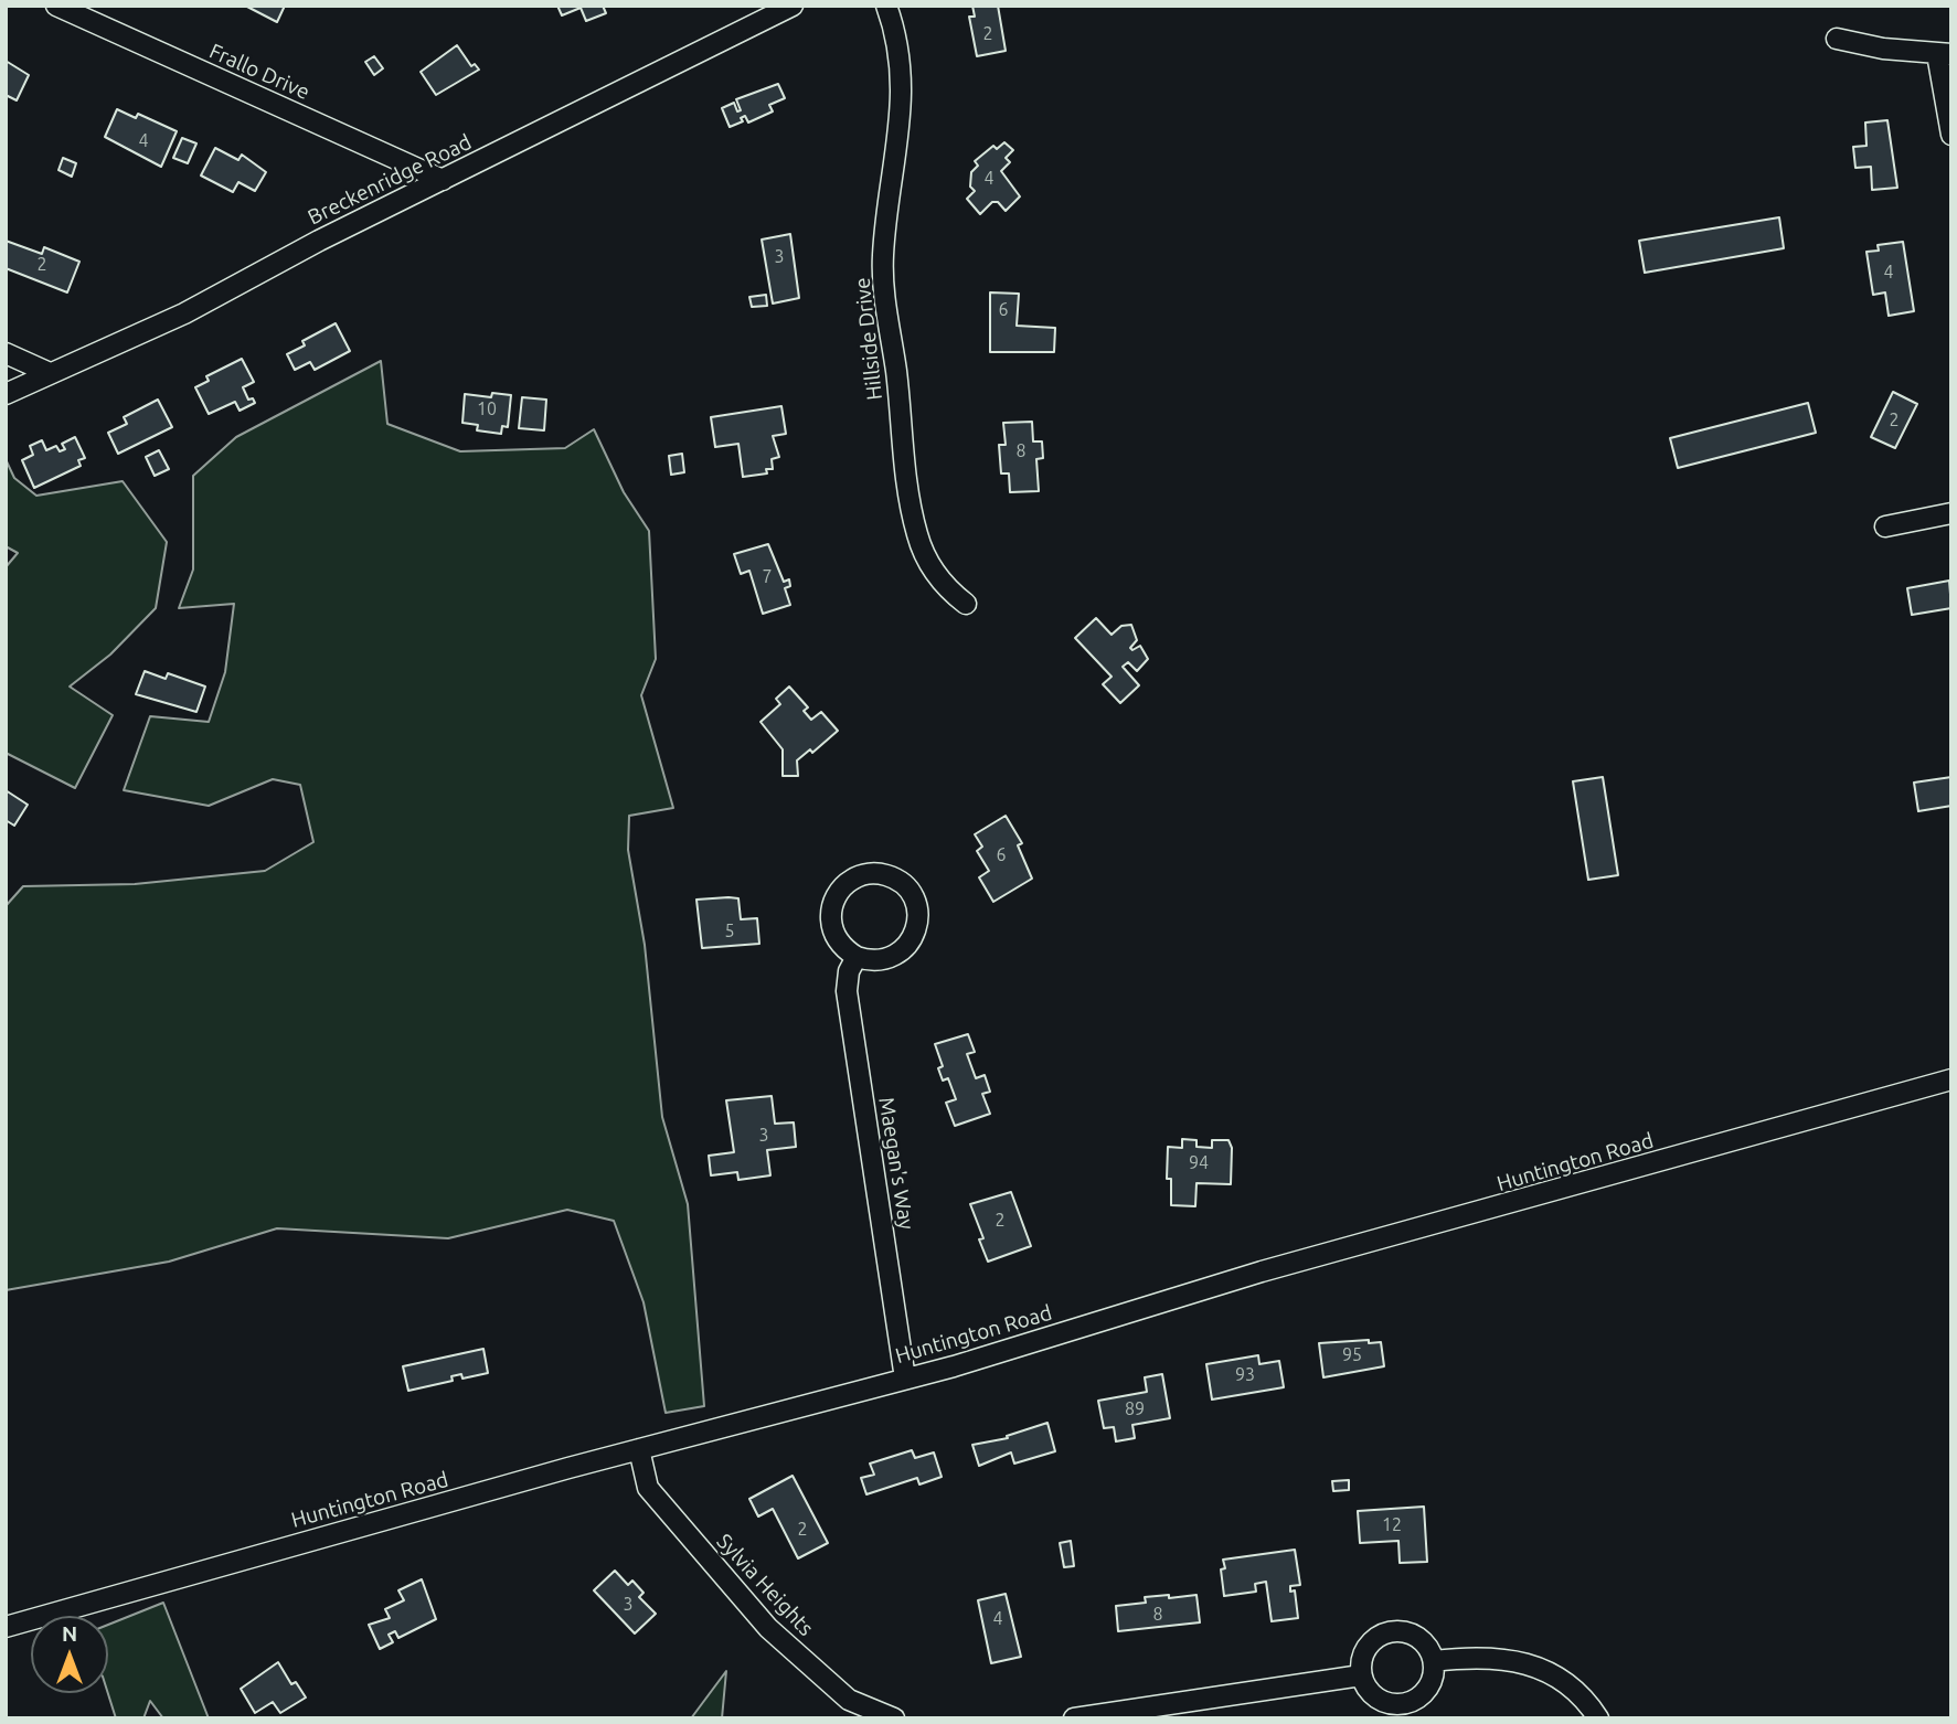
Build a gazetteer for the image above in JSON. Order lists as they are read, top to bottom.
{
  "streets": {
    "street": [
      "Frallo Drive",
      "Breckenridge Road",
      "Hillside Drive",
      "Huntington Road",
      "Maegan's Way",
      "Sylvia Heights"
    ]
  },
  "crossings": [
    ["Frallo Drive", "Breckenridge Road"],
    ["Huntington Road", "Maegan's Way"],
    ["Huntington Road", "Sylvia Heights"]
  ],
  "house_numbers": [
    "2",
    "4",
    "4",
    "3",
    "2",
    "4",
    "6",
    "10",
    "2",
    "8",
    "7",
    "6",
    "5",
    "3",
    "94",
    "2",
    "95",
    "93",
    "89",
    "12",
    "2",
    "3",
    "8",
    "4"
  ],
  "north": "top"
}
